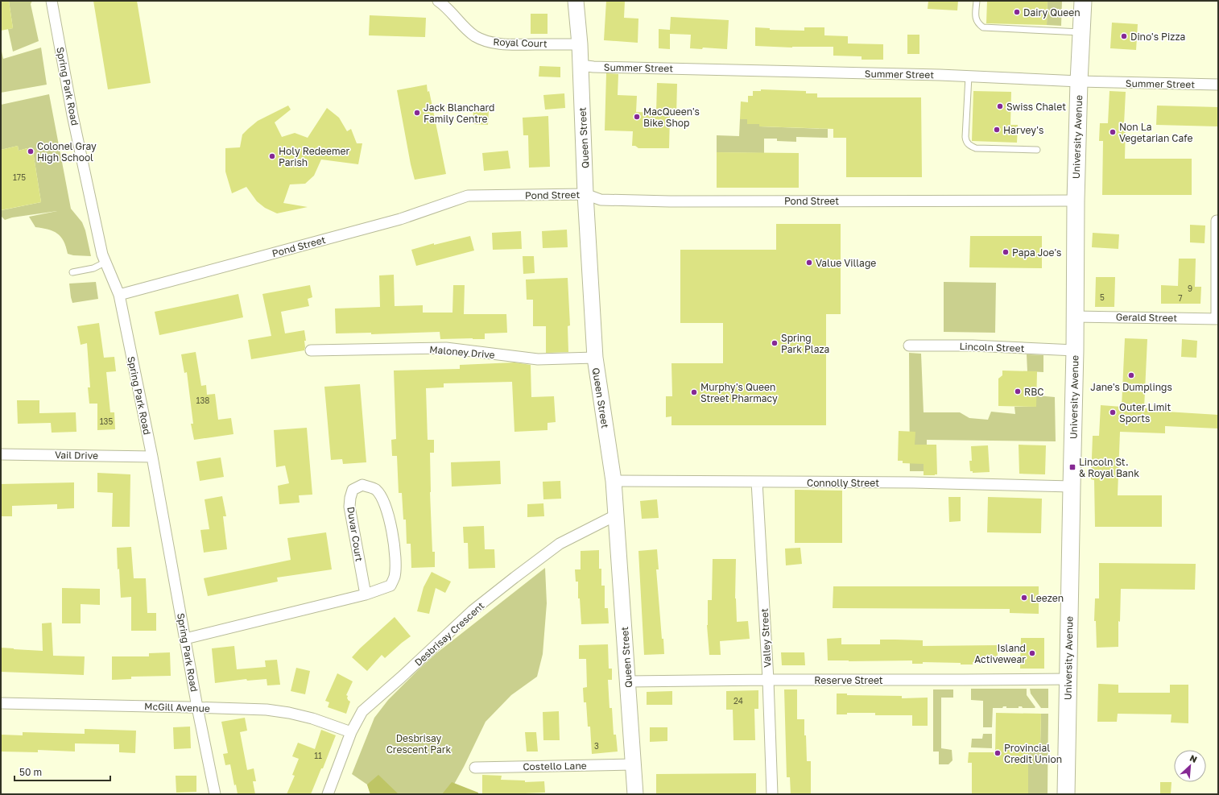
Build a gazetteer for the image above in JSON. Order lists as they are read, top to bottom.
{
  "streets": {
    "main road": ["University Avenue"],
    "street": [
      "Royal Court",
      "Summer Street",
      "Spring Park Road",
      "Queen Street",
      "Pond Street",
      "Gerald Street",
      "Lincoln Street",
      "Maloney Drive",
      "Vail Drive",
      "Connolly Street",
      "Duvar Court",
      "Desbrisay Crescent",
      "Valley Street",
      "Reserve Street",
      "McGill Avenue",
      "Costello Lane"
    ]
  },
  "crossings": [
    ["Royal Court", "Queen Street"],
    ["Summer Street", "University Avenue"],
    ["Summer Street", "Queen Street"],
    ["Spring Park Road", "Pond Street"],
    ["Spring Park Road", "Vail Drive"],
    ["Spring Park Road", "Duvar Court"],
    ["Spring Park Road", "McGill Avenue"],
    ["University Avenue", "Pond Street"],
    ["University Avenue", "Gerald Street"],
    ["University Avenue", "Lincoln Street"],
    ["University Avenue", "Connolly Street"],
    ["University Avenue", "Reserve Street"],
    ["Queen Street", "Pond Street"],
    ["Queen Street", "Maloney Drive"],
    ["Queen Street", "Connolly Street"],
    ["Queen Street", "Desbrisay Crescent"],
    ["Queen Street", "Reserve Street"],
    ["Queen Street", "Costello Lane"],
    ["Connolly Street", "Valley Street"],
    ["Desbrisay Crescent", "McGill Avenue"],
    ["Valley Street", "Reserve Street"]
  ],
  "parks": ["Desbrisay Crescent Park"],
  "places": {
    "other": [
      "Dairy Queen",
      "Dino's Pizza",
      "Swiss Chalet",
      "Jack Blanchard Family Centre",
      "MacQueen's Bike Shop",
      "Harvey's",
      "Non La Vegetarian Cafe",
      "Colonel Gray High School",
      "Holy Redeemer Parish",
      "Papa Joe's",
      "Value Village",
      "Spring Park Plaza",
      "Jane's Dumplings",
      "RBC",
      "Murphy's Queen Street Pharmacy",
      "Outer Limit Sports",
      "Leezen",
      "Island Activewear",
      "Provincial Credit Union"
    ],
    "transit": ["Lincoln St. & Royal Bank"]
  },
  "house_numbers": [
    "175",
    "9",
    "5",
    "7",
    "138",
    "135",
    "24",
    "3",
    "11"
  ],
  "scale_bar": "50 m",
  "north": "top right"
}
